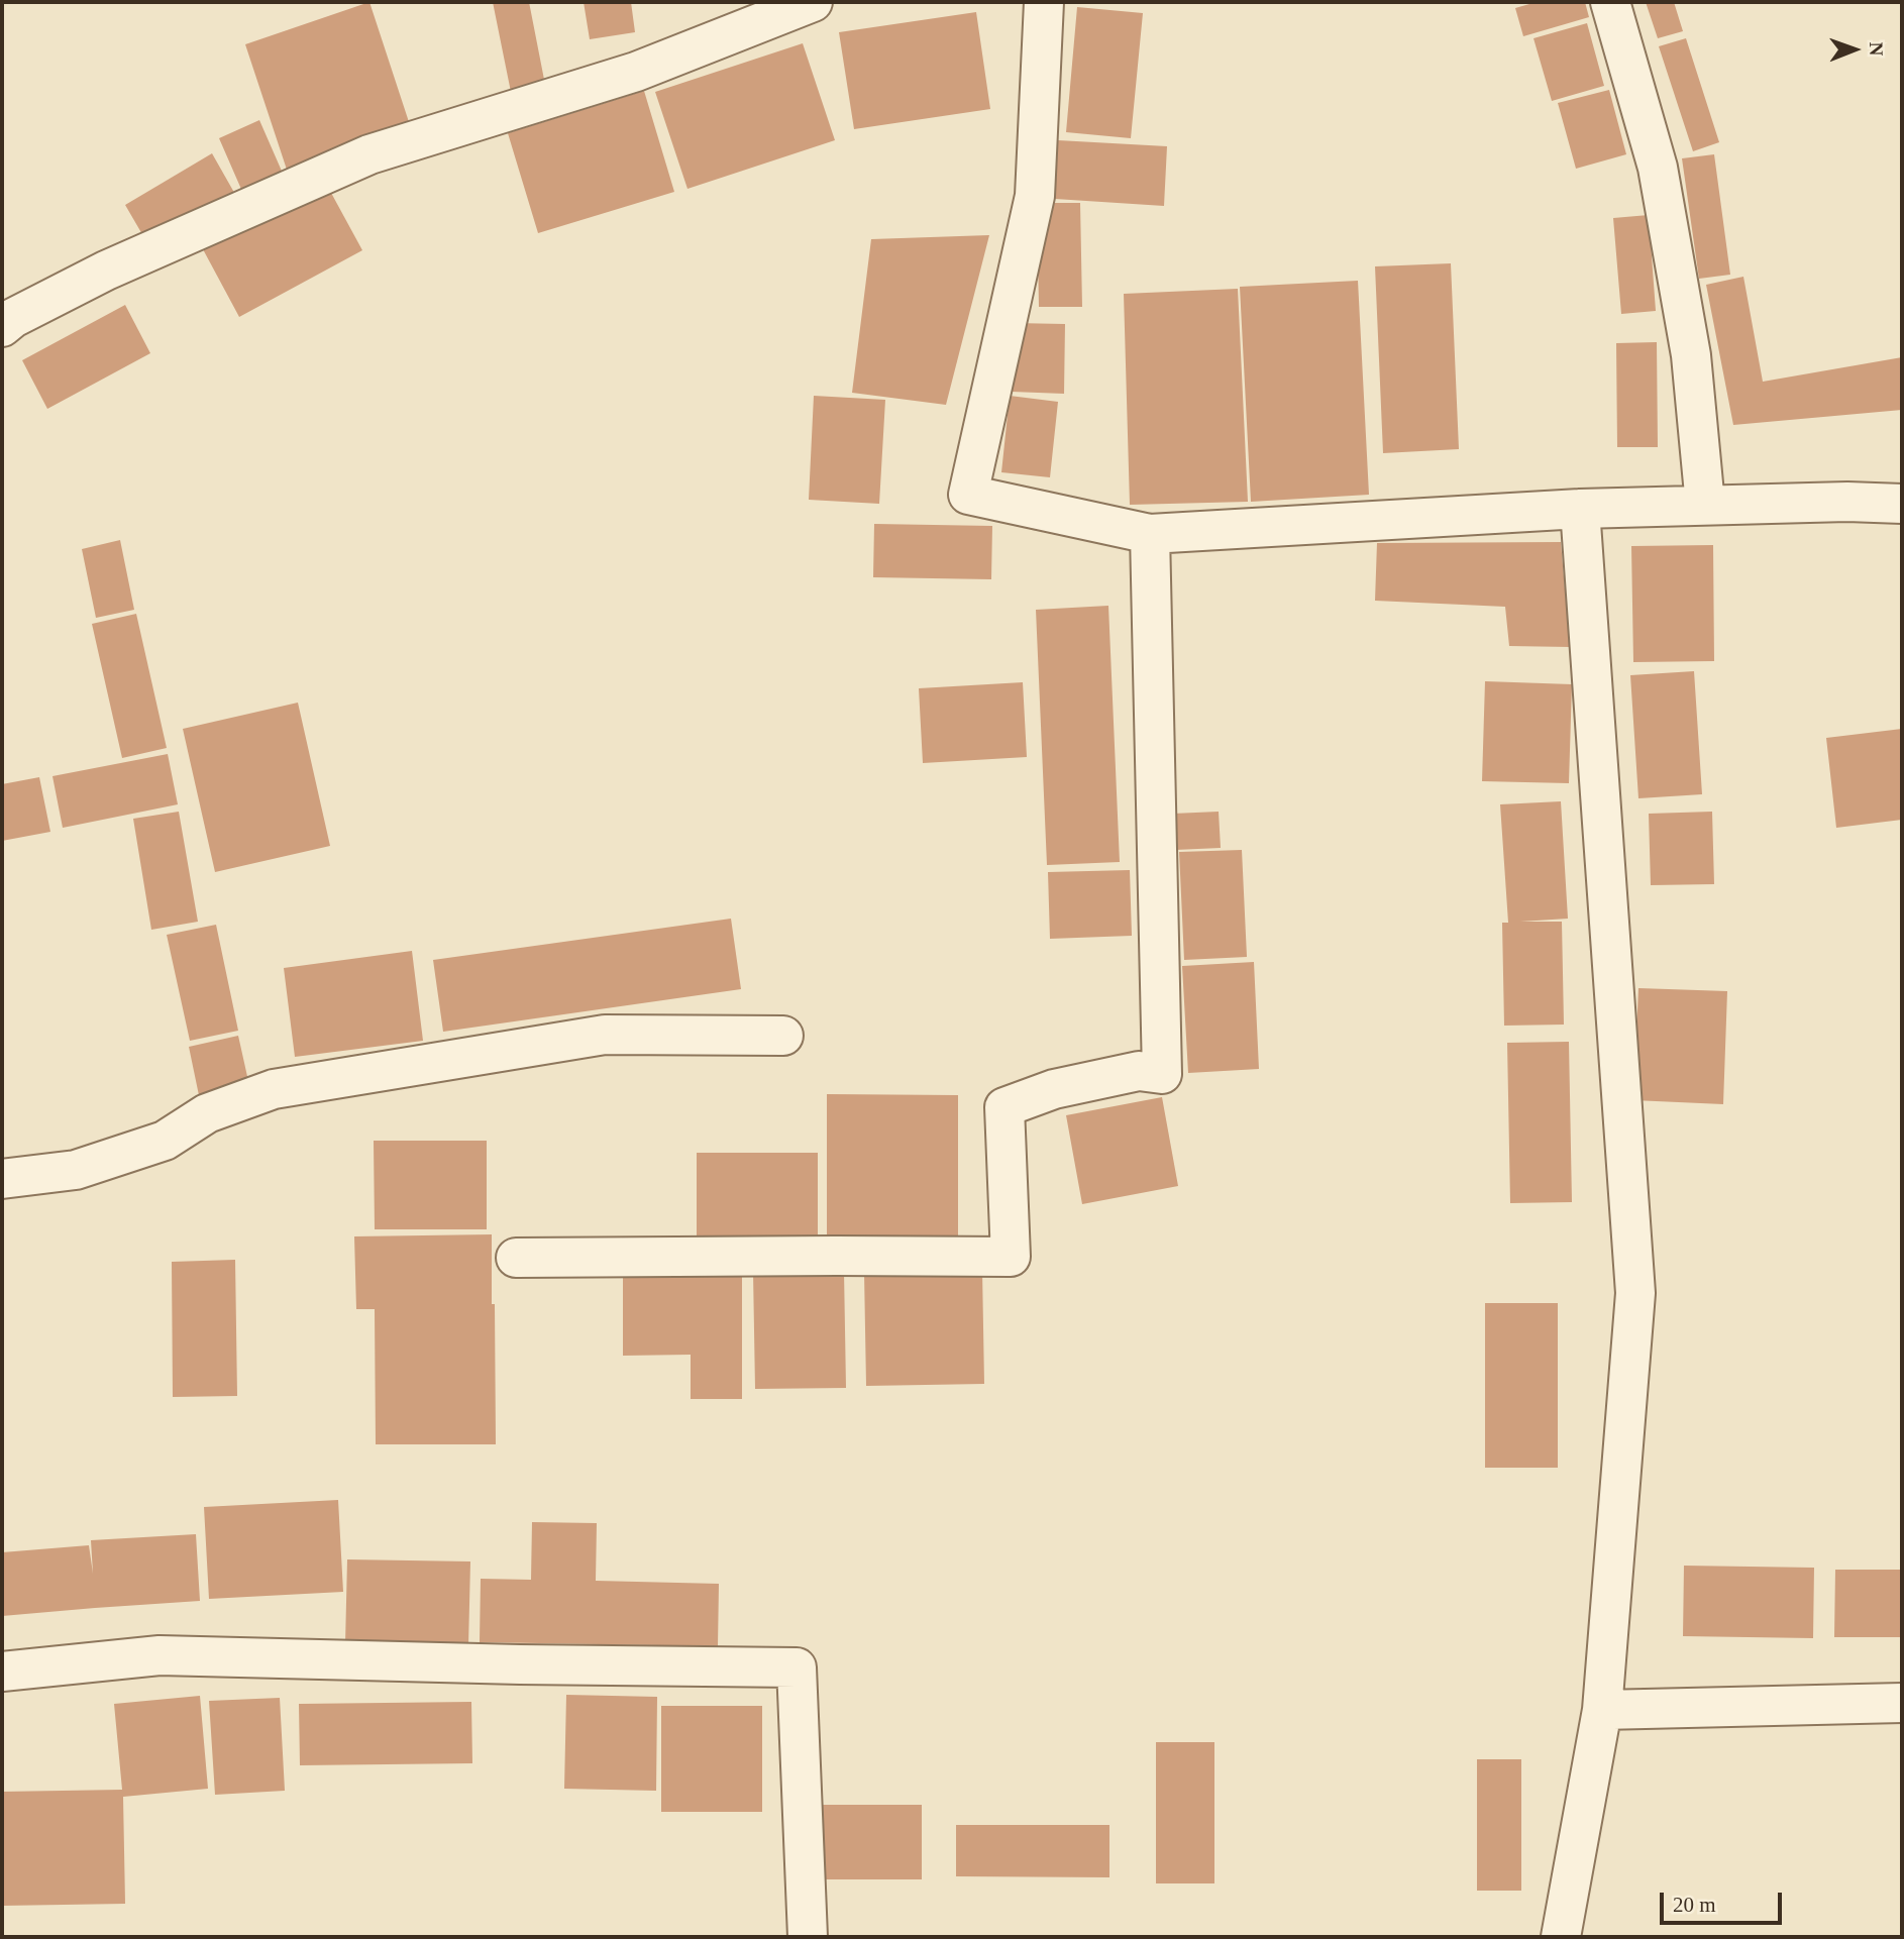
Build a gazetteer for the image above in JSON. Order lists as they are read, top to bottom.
{
  "scale_bar": "20 m",
  "north": "right"
}
